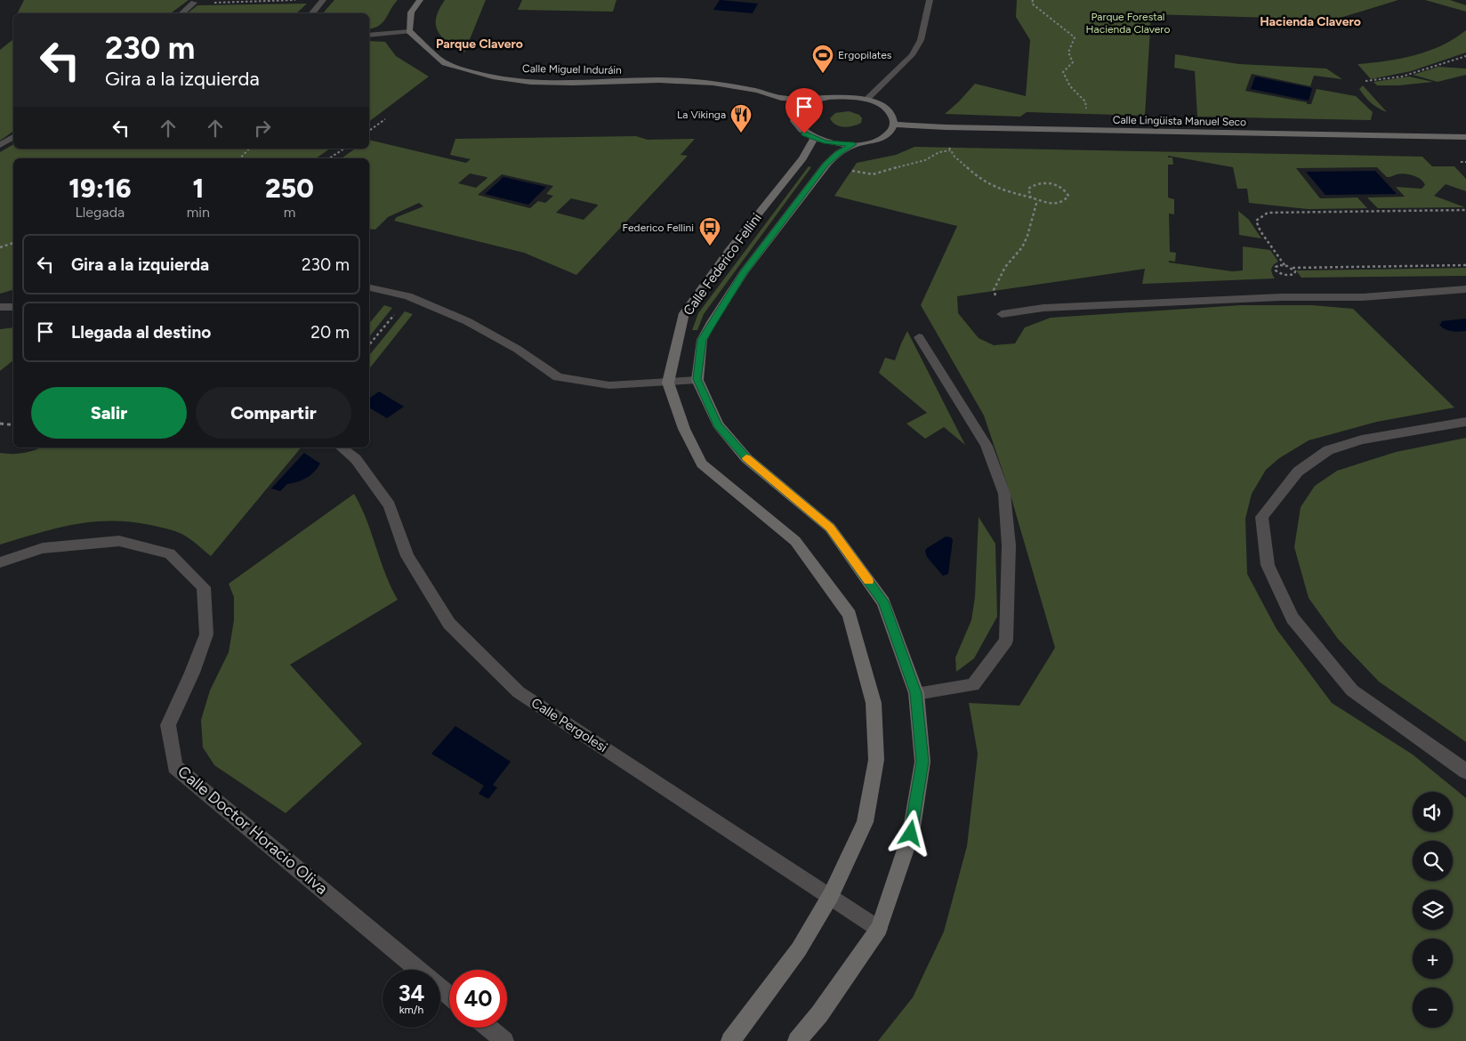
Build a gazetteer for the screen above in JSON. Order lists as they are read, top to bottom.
{
  "streets": {
    "street": [
      "Calle Miguel Induráin",
      "Calle Lingüista Manuel Seco",
      "Calle Federico Fellini",
      "Calle Pergolesi",
      "Calle Doctor Horacio Oliva"
    ]
  },
  "districts": ["Hacienda Clavero", "Parque Clavero"],
  "parks": ["Parque Forestal Hacienda Clavero"],
  "places": {
    "sports": ["Ergopilates"],
    "restaurant": ["La Vikinga"],
    "bus stop": ["Federico Fellini"]
  },
  "page": {
    "turn": ["230 m", "Gira a la izquierda"],
    "eta": [
      "19:16",
      "Llegada",
      "1",
      "min",
      "250",
      "m"
    ],
    "list": [
      {
        "name": "Gira a la izquierda",
        "value": "230 m"
      },
      {
        "name": "Llegada al destino",
        "value": "20 m"
      }
    ],
    "buttons": ["Salir", "Compartir"],
    "map_buttons": ["+", "−"],
    "speed": "34 km/h",
    "limit": "40"
  }
}
